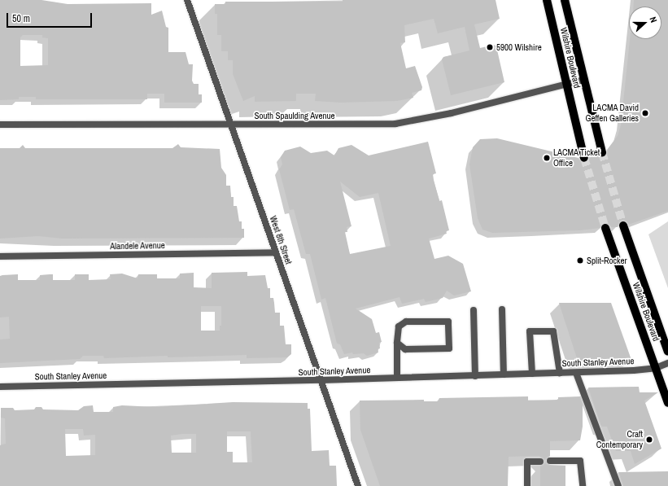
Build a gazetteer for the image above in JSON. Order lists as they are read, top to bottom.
{
  "streets": {
    "main road": ["Wilshire Boulevard"],
    "street": [
      "South Spaulding Avenue",
      "West 8th Street",
      "Alandele Avenue",
      "South Stanley Avenue"
    ]
  },
  "crossings": [
    ["Wilshire Boulevard", "South Spaulding Avenue"],
    ["Wilshire Boulevard", "South Stanley Avenue"],
    ["South Spaulding Avenue", "West 8th Street"],
    ["West 8th Street", "Alandele Avenue"],
    ["West 8th Street", "South Stanley Avenue"]
  ],
  "places": [
    "5900 Wilshire",
    "LACMA David Geffen Galleries",
    "LACMA Ticket Office",
    "Split-Rocker",
    "Craft Contemporary"
  ],
  "scale_bar": "50 m",
  "north": "right"
}
